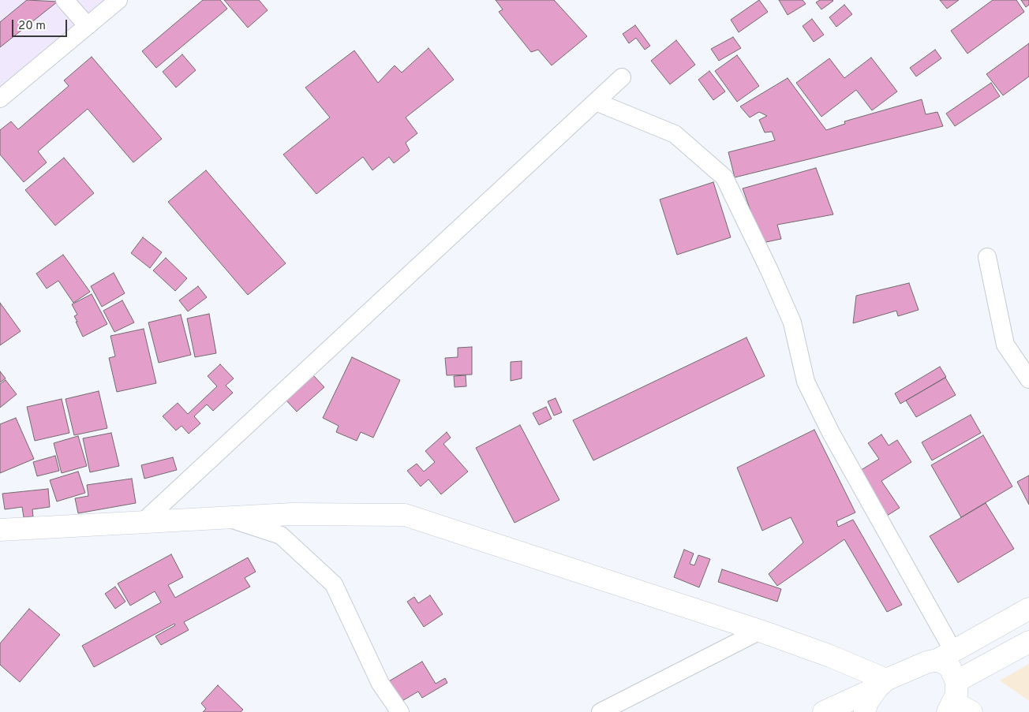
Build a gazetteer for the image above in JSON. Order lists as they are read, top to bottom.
{
  "scale_bar": "20 m"
}
